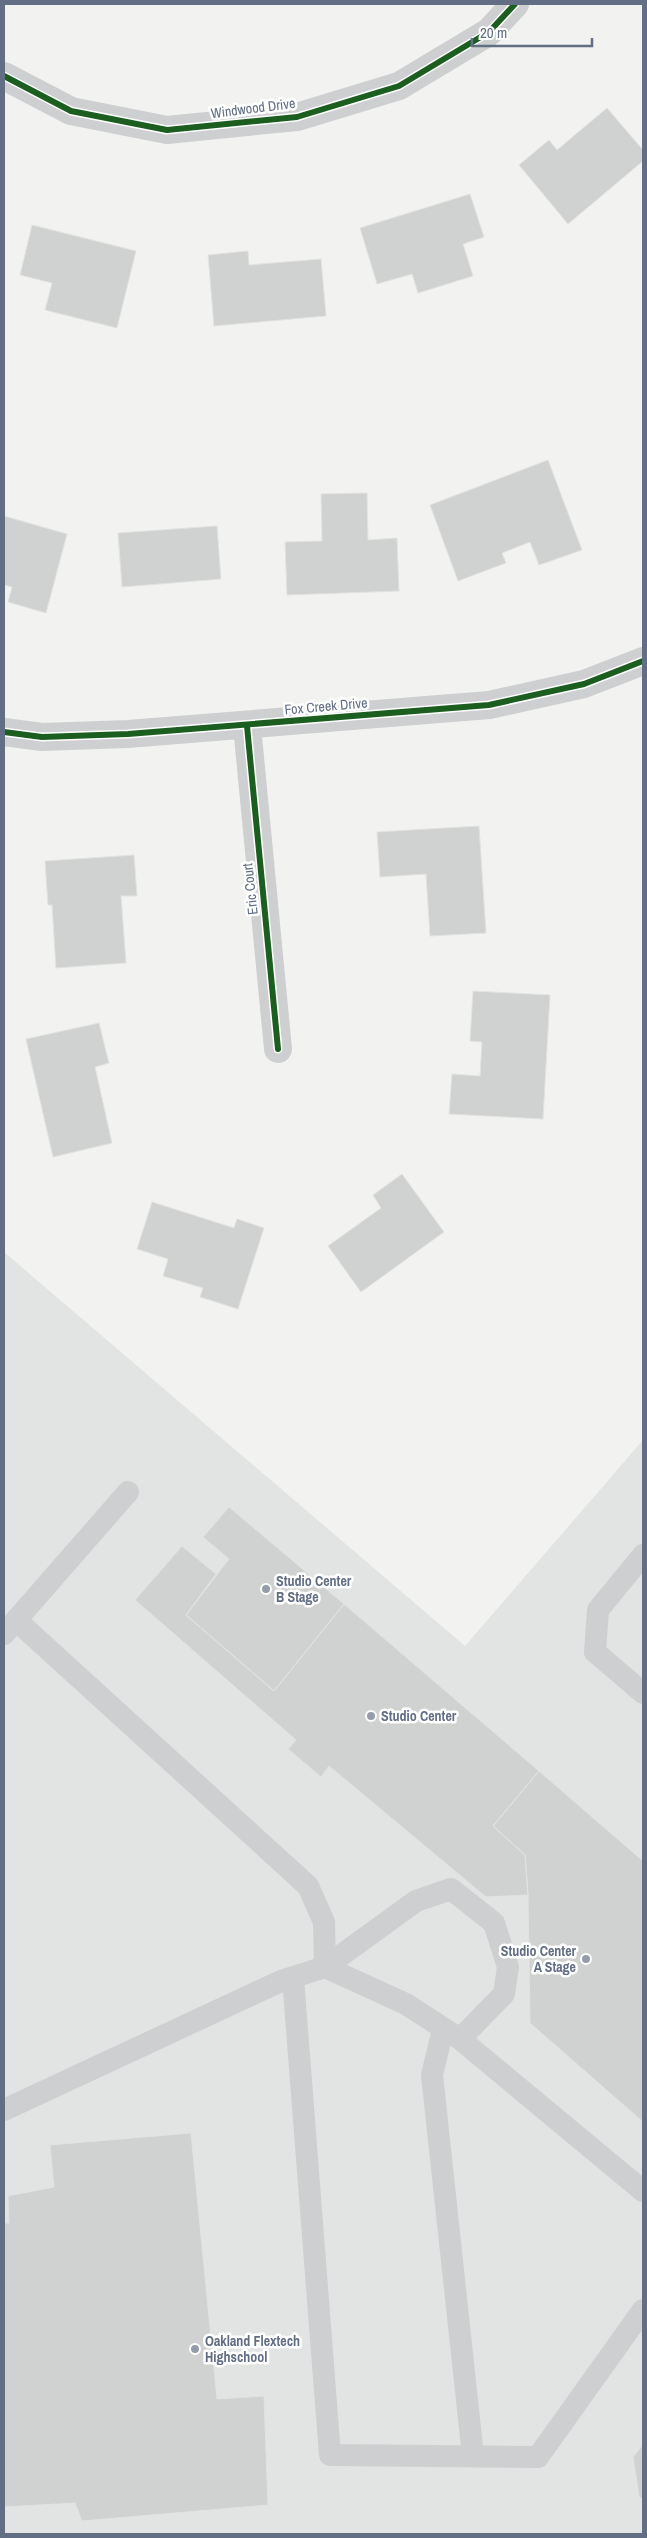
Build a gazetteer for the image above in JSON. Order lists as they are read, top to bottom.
{
  "streets": {
    "street": ["Windwood Drive", "Fox Creek Drive", "Eric Court"]
  },
  "crossings": [
    ["Fox Creek Drive", "Eric Court"]
  ],
  "places": [
    "Studio Center B Stage",
    "Studio Center",
    "Studio Center A Stage",
    "Oakland Flextech Highschool"
  ],
  "scale_bar": "20 m"
}
